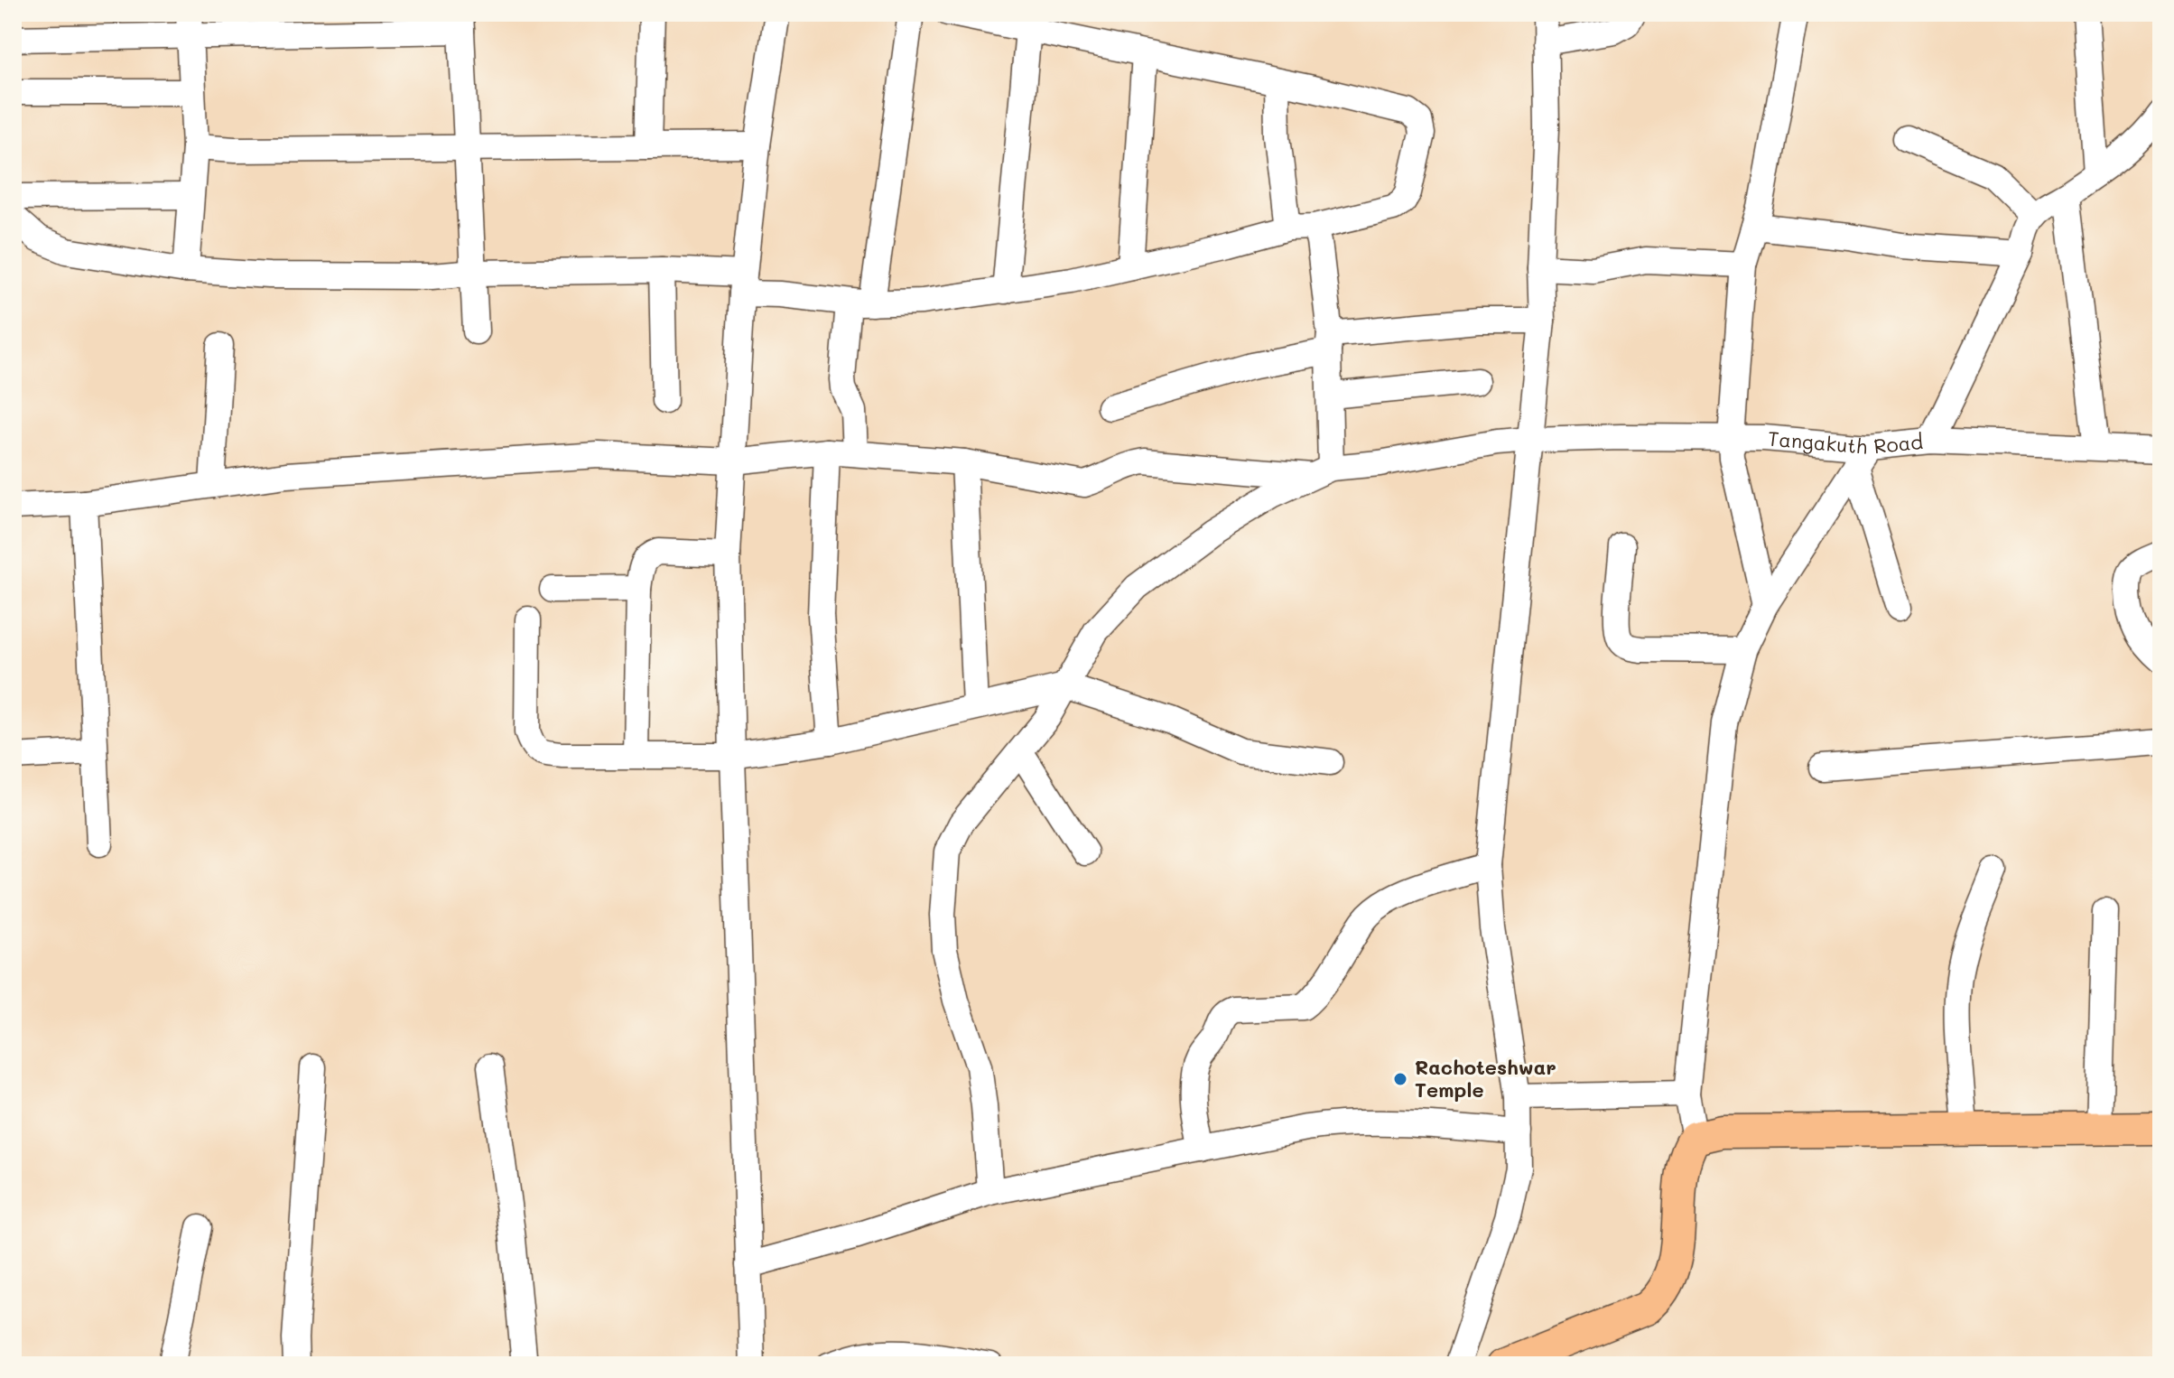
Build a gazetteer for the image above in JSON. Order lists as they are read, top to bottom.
{
  "streets": {
    "street": ["Tangakuth Road"]
  },
  "places": ["Rachoteshwar Temple"]
}
